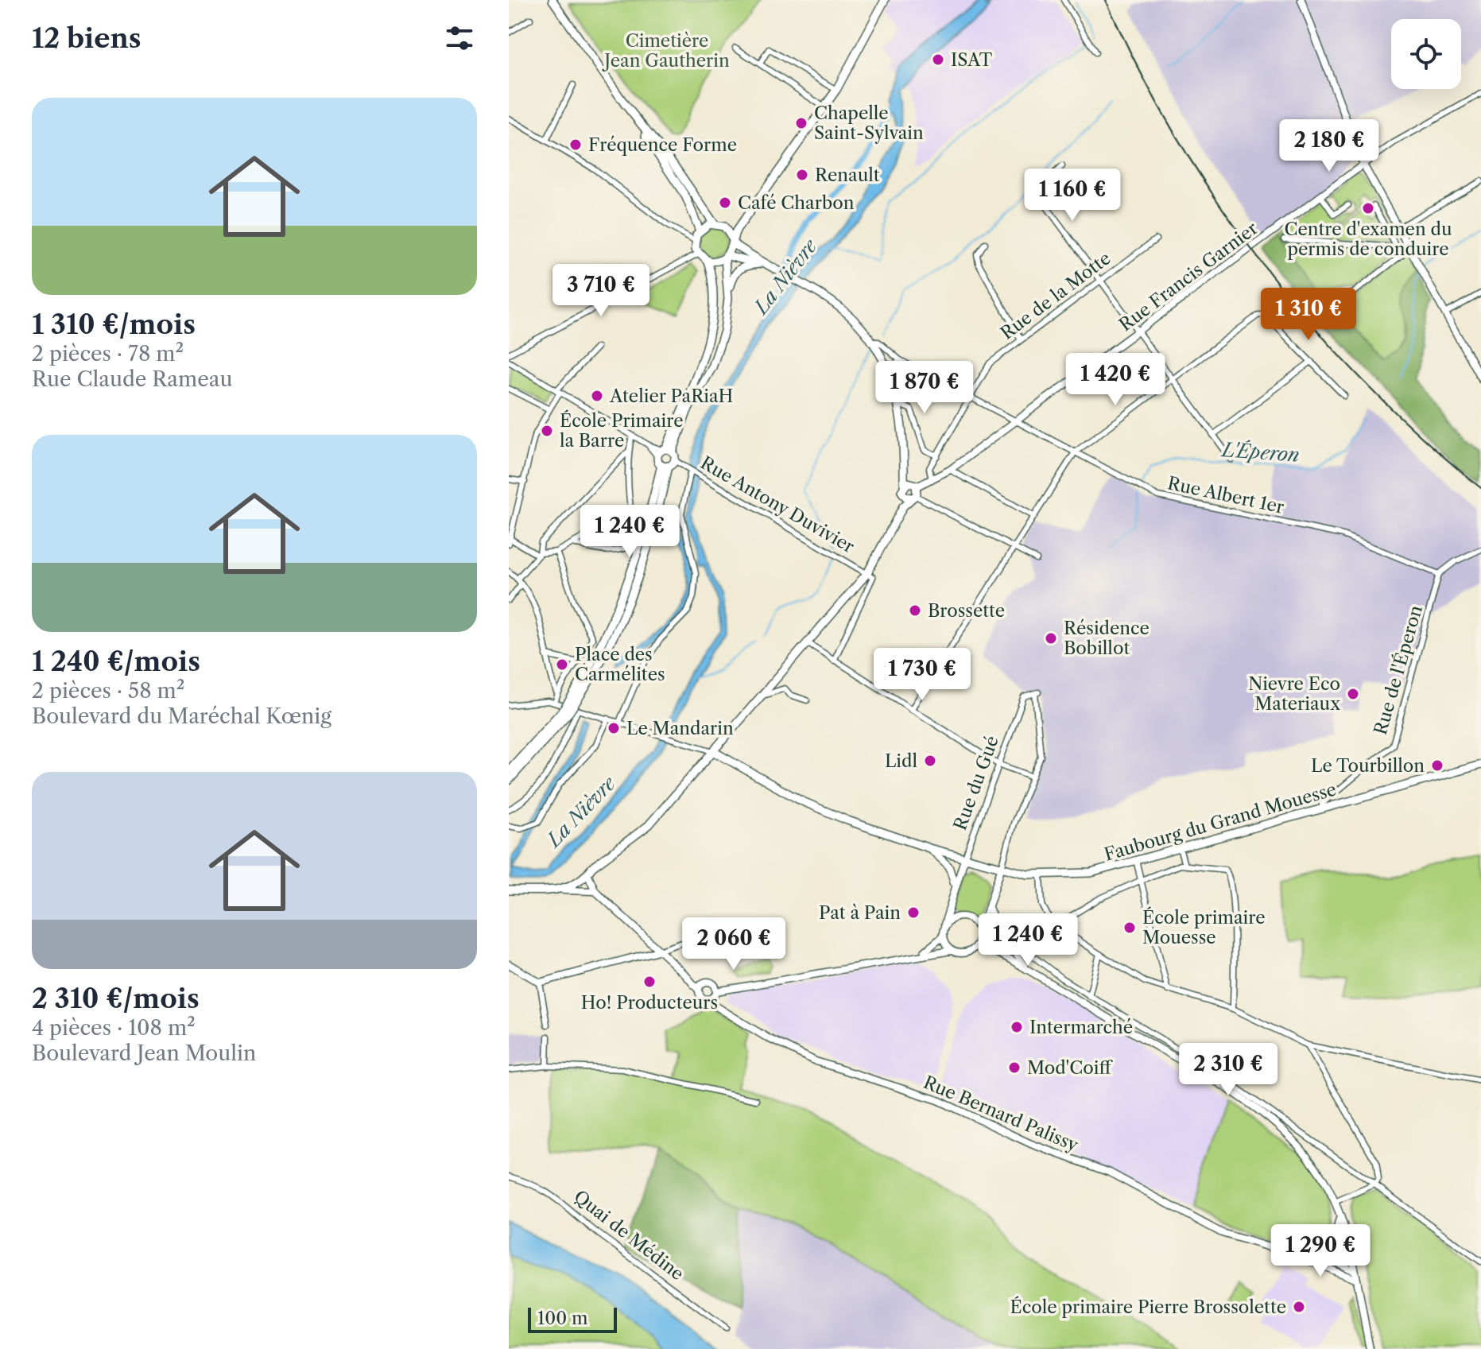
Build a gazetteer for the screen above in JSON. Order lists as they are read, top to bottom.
{
  "streets": {
    "main road": ["Faubourg du Grand Mouesse"],
    "street": [
      "Rue Francis Garnier",
      "Rue de la Motte",
      "Rue Albert 1er",
      "Rue Antony Duvivier",
      "Rue de l'Éperon",
      "Rue du Gué",
      "Rue Bernard Palissy",
      "Quai de Médine"
    ]
  },
  "crossings": [
    ["Rue Francis Garnier", "Rue de la Motte"],
    ["Rue Francis Garnier", "Rue Albert 1er"],
    ["Rue de la Motte", "Rue Albert 1er"],
    ["Rue Albert 1er", "Rue de l'Éperon"],
    ["Rue de l'Éperon", "Faubourg du Grand Mouesse"],
    ["Rue du Gué", "Faubourg du Grand Mouesse"]
  ],
  "water": ["La Nièvre", "L'Éperon"],
  "parks": ["Cimetière Jean Gautherin"],
  "places": [
    "ISAT",
    "Chapelle Saint-Sylvain",
    "Fréquence Forme",
    "Renault",
    "Café Charbon",
    "Centre d'examen du permis de conduire",
    "Atelier PaRiaH",
    "École Primaire la Barre",
    "Brossette",
    "Résidence Bobillot",
    "Place des Carmélites",
    "Nievre Eco Materiaux",
    "Le Mandarin",
    "Lidl",
    "Le Tourbillon",
    "Pat à Pain",
    "École primaire Mouesse",
    "Ho! Producteurs",
    "Intermarché",
    "Mod'Coiff",
    "École primaire Pierre Brossolette"
  ],
  "scale_bar": "100 m",
  "page": {
    "heading": "12 biens",
    "list": [
      {
        "name": "1 310 €/mois",
        "note": "2 pièces · 78 m² · Rue Claude Rameau"
      },
      {
        "name": "1 240 €/mois",
        "note": "2 pièces · 58 m² · Boulevard du Maréchal Kœnig"
      },
      {
        "name": "2 310 €/mois",
        "note": "4 pièces · 108 m² · Boulevard Jean Moulin"
      }
    ],
    "price": [
      "2 180 €",
      "1 160 €",
      "3 710 €",
      "1 310 €",
      "1 420 €",
      "1 870 €",
      "1 240 €",
      "1 730 €",
      "1 240 €",
      "2 060 €",
      "2 310 €",
      "1 290 €"
    ],
    "scale": "100 m"
  }
}
